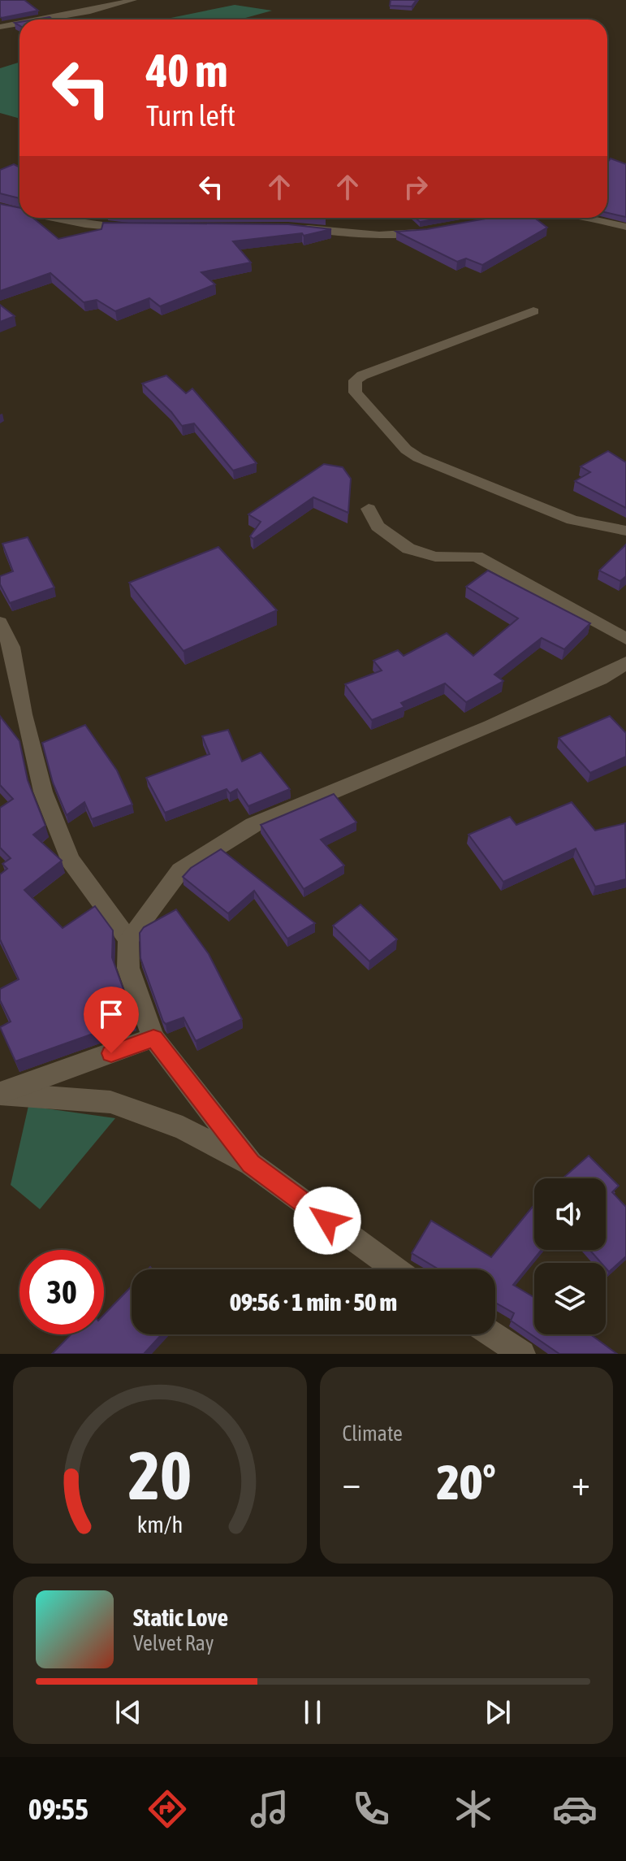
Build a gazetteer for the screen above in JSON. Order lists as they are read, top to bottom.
{
  "page": {
    "turn": ["40 m", "Turn left"],
    "limit": "30",
    "trip": "09:56 · 1 min · 50 m",
    "tile": "Climate",
    "heat": ["−", "20°", "+"],
    "song": ["Static Love", "Velvet Ray"],
    "tabs": "09:55",
    "gauge": ["20", "km/h"]
  }
}
